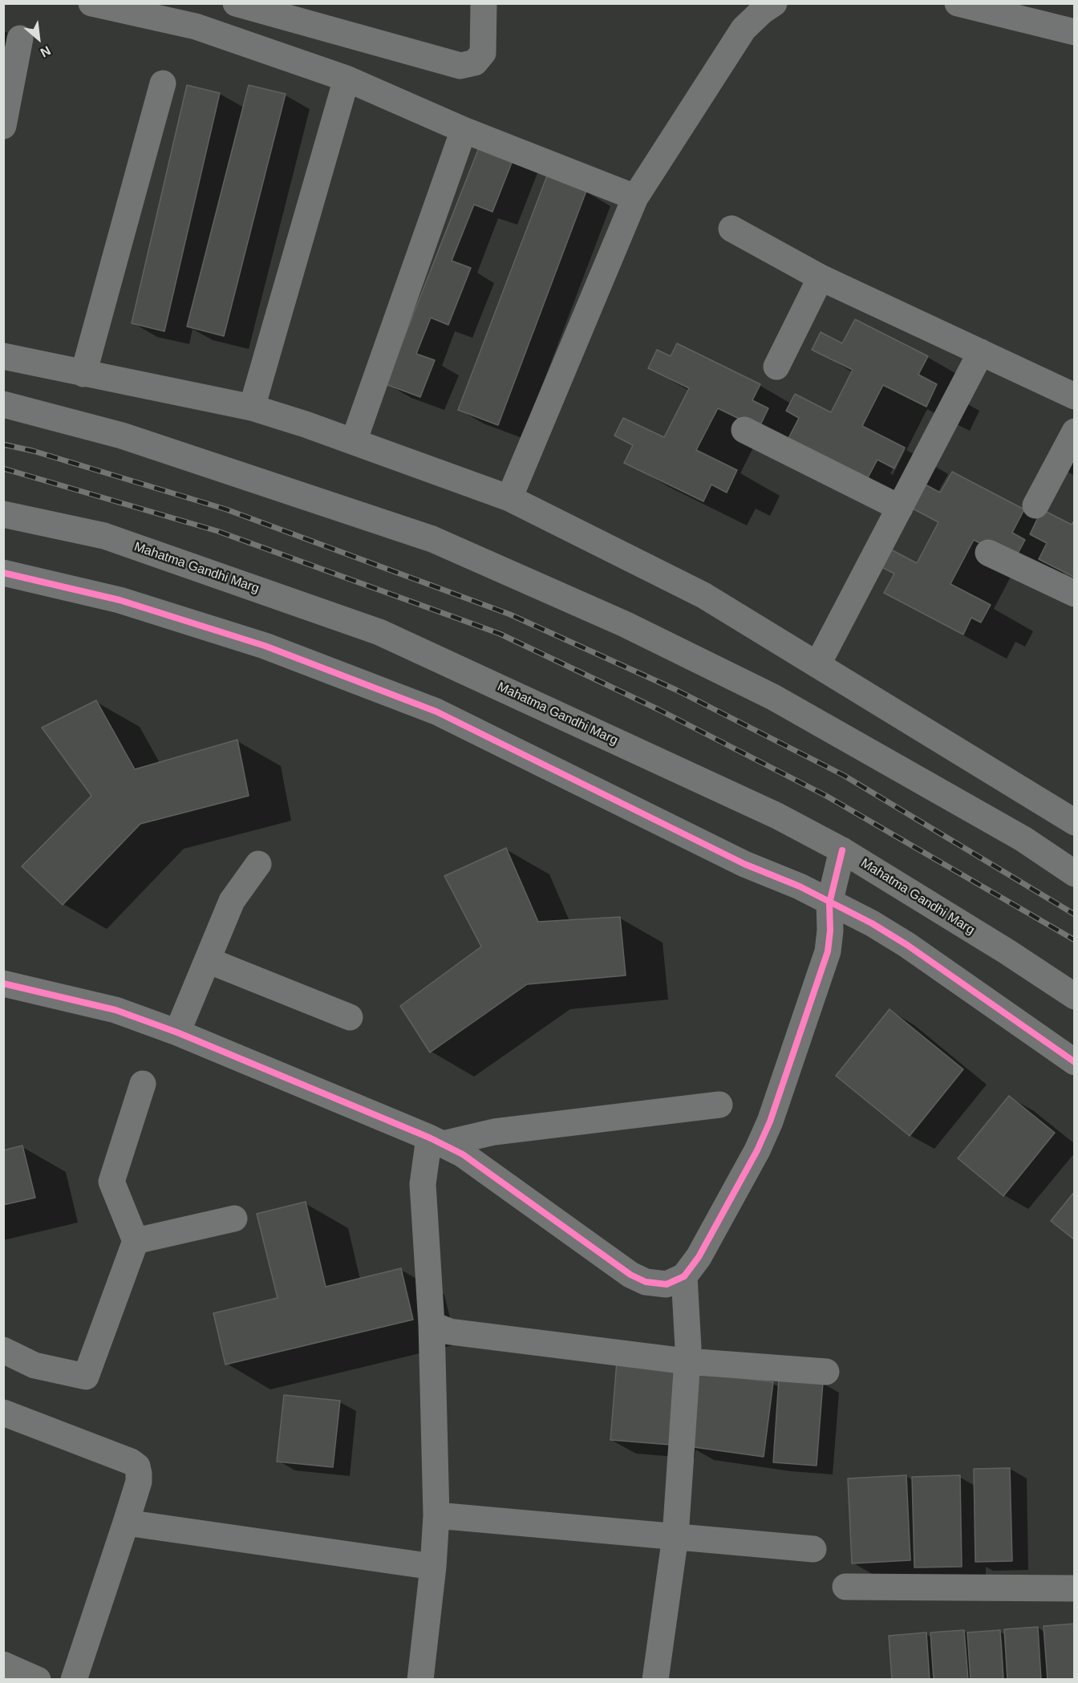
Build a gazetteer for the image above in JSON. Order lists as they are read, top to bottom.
{
  "streets": {
    "street": ["Mahatma Gandhi Marg"]
  },
  "north": "bottom right"
}
